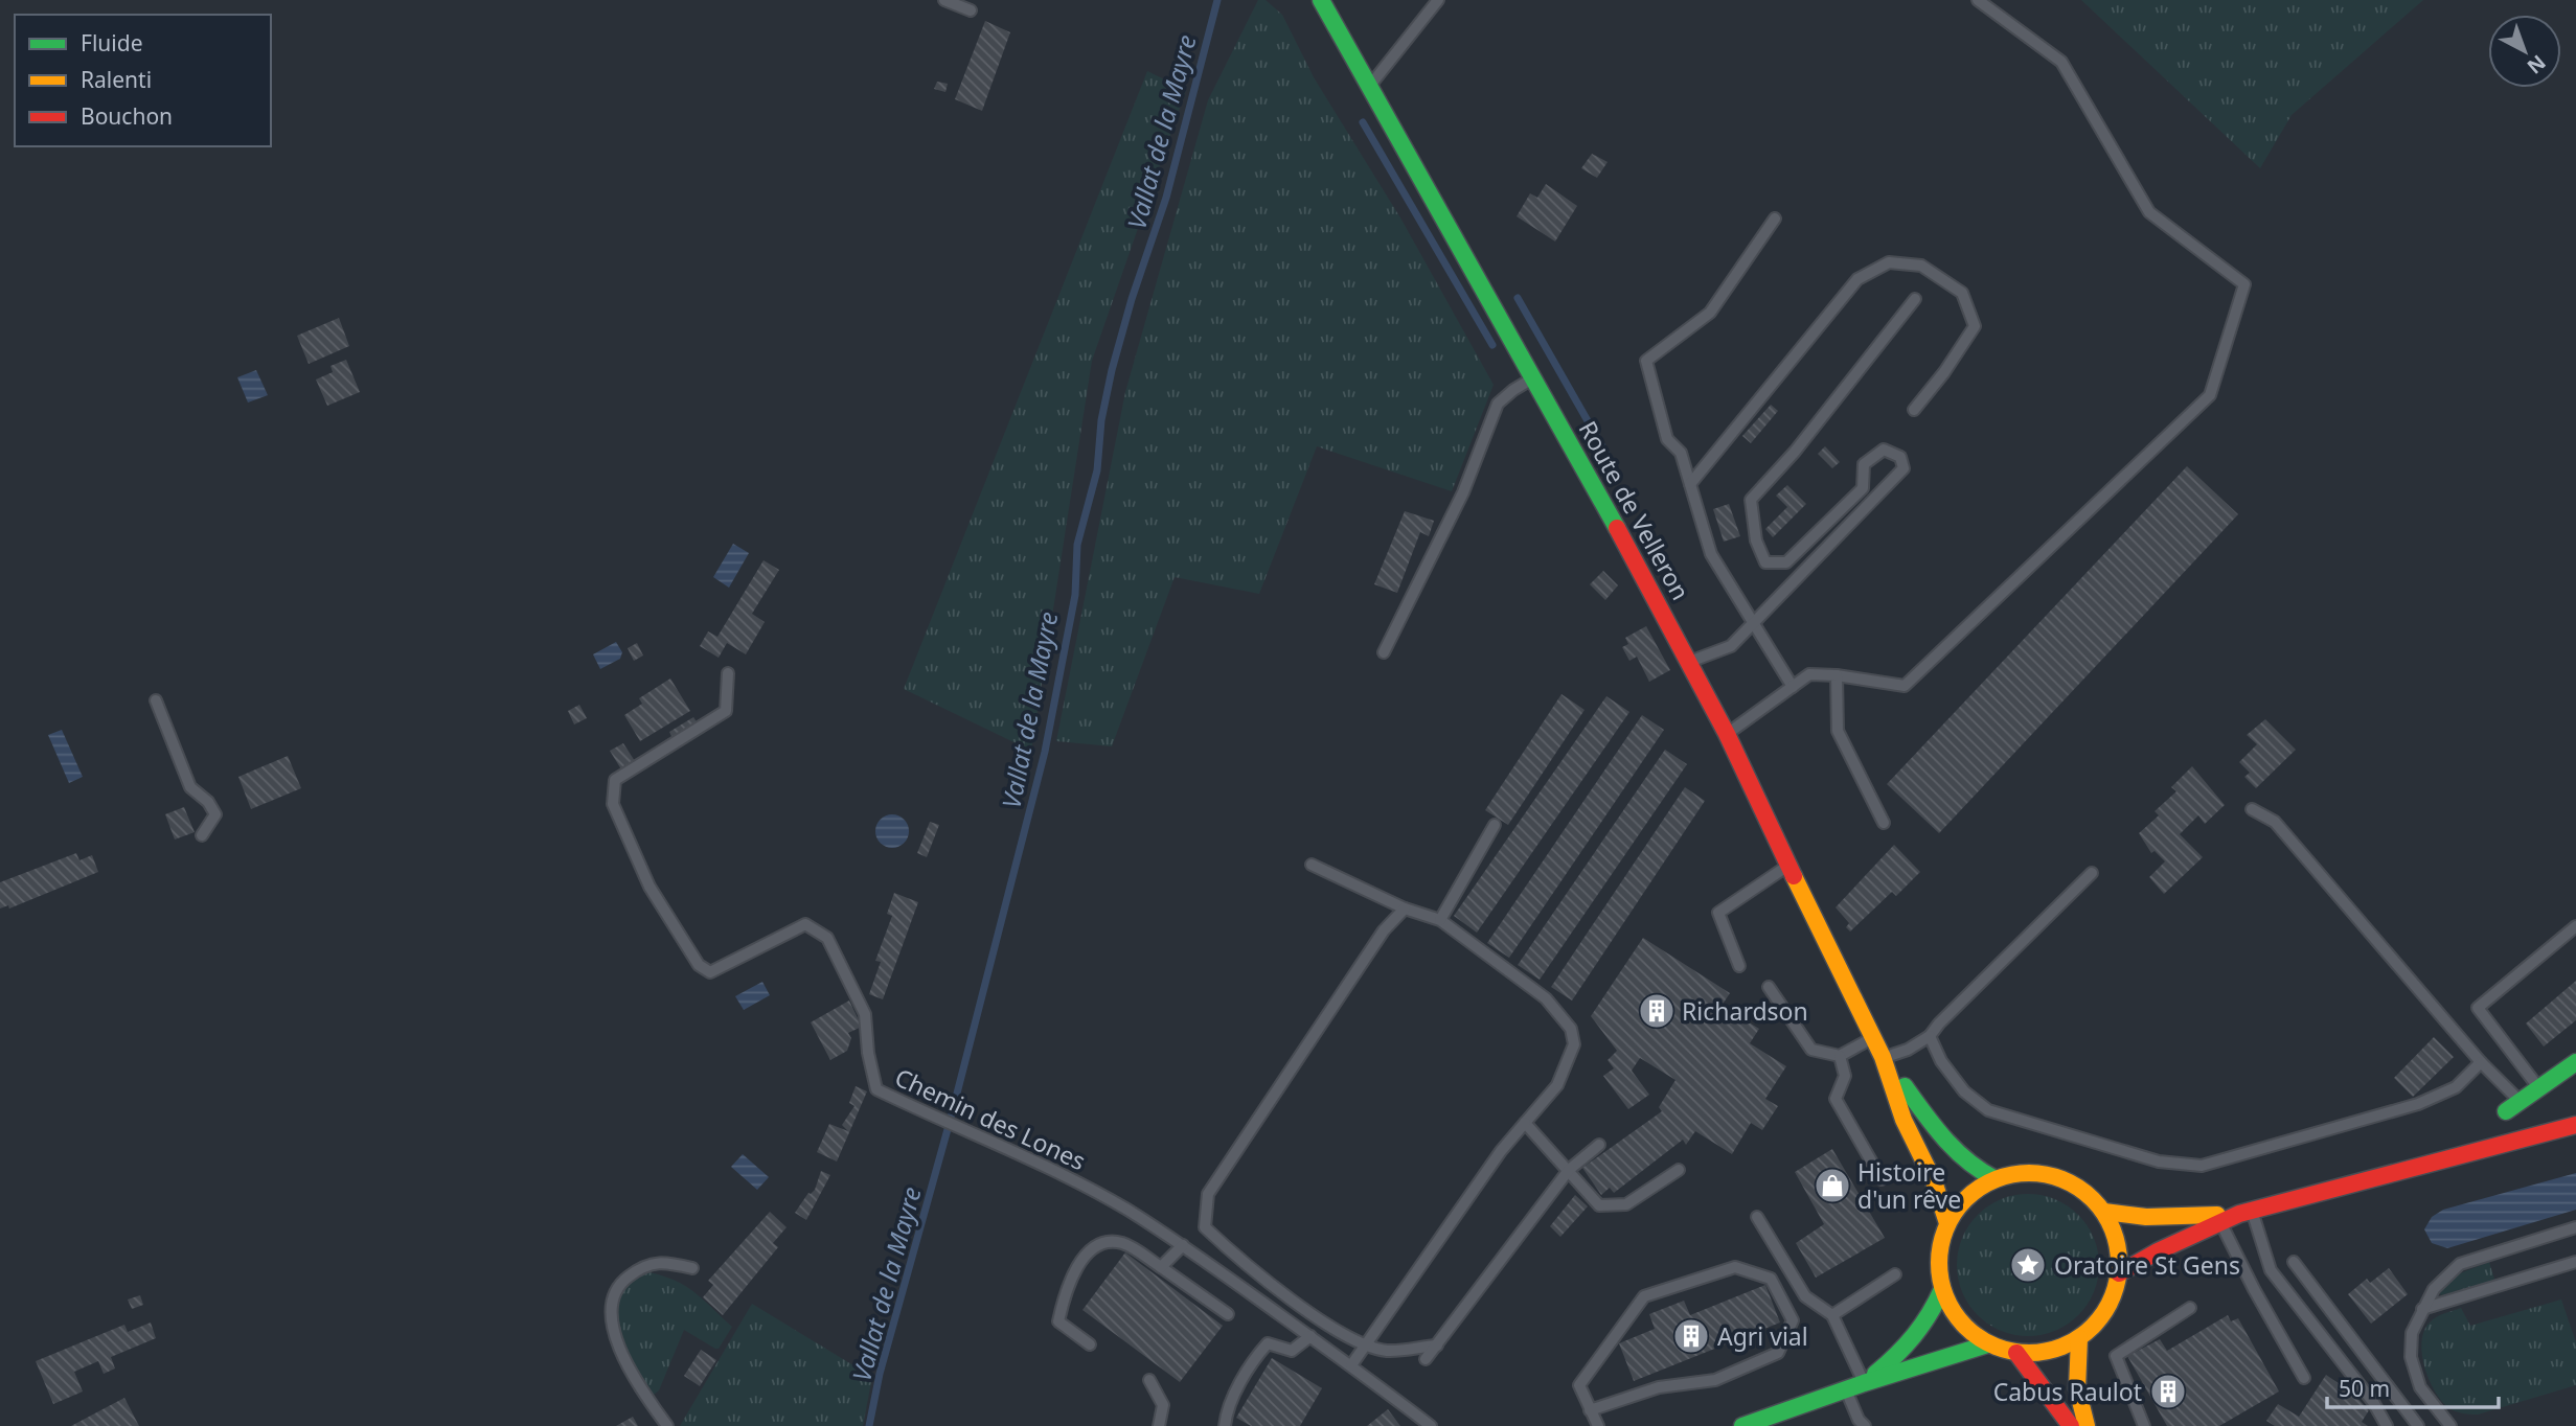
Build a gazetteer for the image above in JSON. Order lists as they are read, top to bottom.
{
  "streets": {
    "main road": ["Route de Velleron"],
    "lane": ["Chemin des Lones"]
  },
  "water": ["Vallat de la Mayre"],
  "places": {
    "building": ["Richardson", "Agri vial", "Cabus Raulot"],
    "shop": ["Histoire d'un rêve"],
    "place": ["Oratoire St Gens"]
  },
  "legend": ["Fluide", "Ralenti", "Bouchon"],
  "scale_bar": "50 m",
  "north": "bottom right"
}
